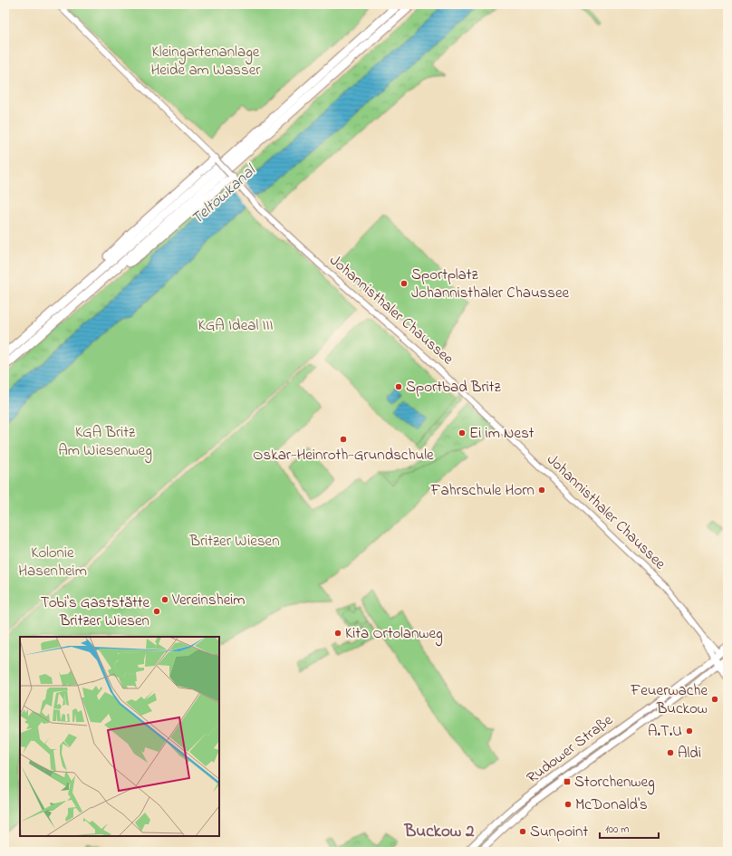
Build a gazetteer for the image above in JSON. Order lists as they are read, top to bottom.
{
  "streets": {
    "main road": ["Johannisthaler Chaussee", "Rudower Straße"]
  },
  "crossings": [
    ["Johannisthaler Chaussee", "Rudower Straße"]
  ],
  "districts": ["Buckow 2"],
  "water": ["Teltowkanal"],
  "parks": [
    "Kleingartenanlage Heide am Wasser",
    "KGA Ideal III",
    "KGA Britz Am Wiesenweg",
    "Britzer Wiesen",
    "Kolonie Hasenheim"
  ],
  "places": {
    "other": [
      "Sportplatz Johannisthaler Chaussee",
      "Sportbad Britz",
      "Ei im Nest",
      "Oskar-Heinroth-Grundschule",
      "Fahrschule Horn",
      "Vereinsheim",
      "Tobi's Gaststätte Britzer Wiesen",
      "Kita Ortolanweg",
      "Feuerwache Buckow",
      "A.T.U",
      "Aldi",
      "McDonald's",
      "Sunpoint"
    ],
    "transit": ["Storchenweg"]
  },
  "scale_bar": "100 m"
}
